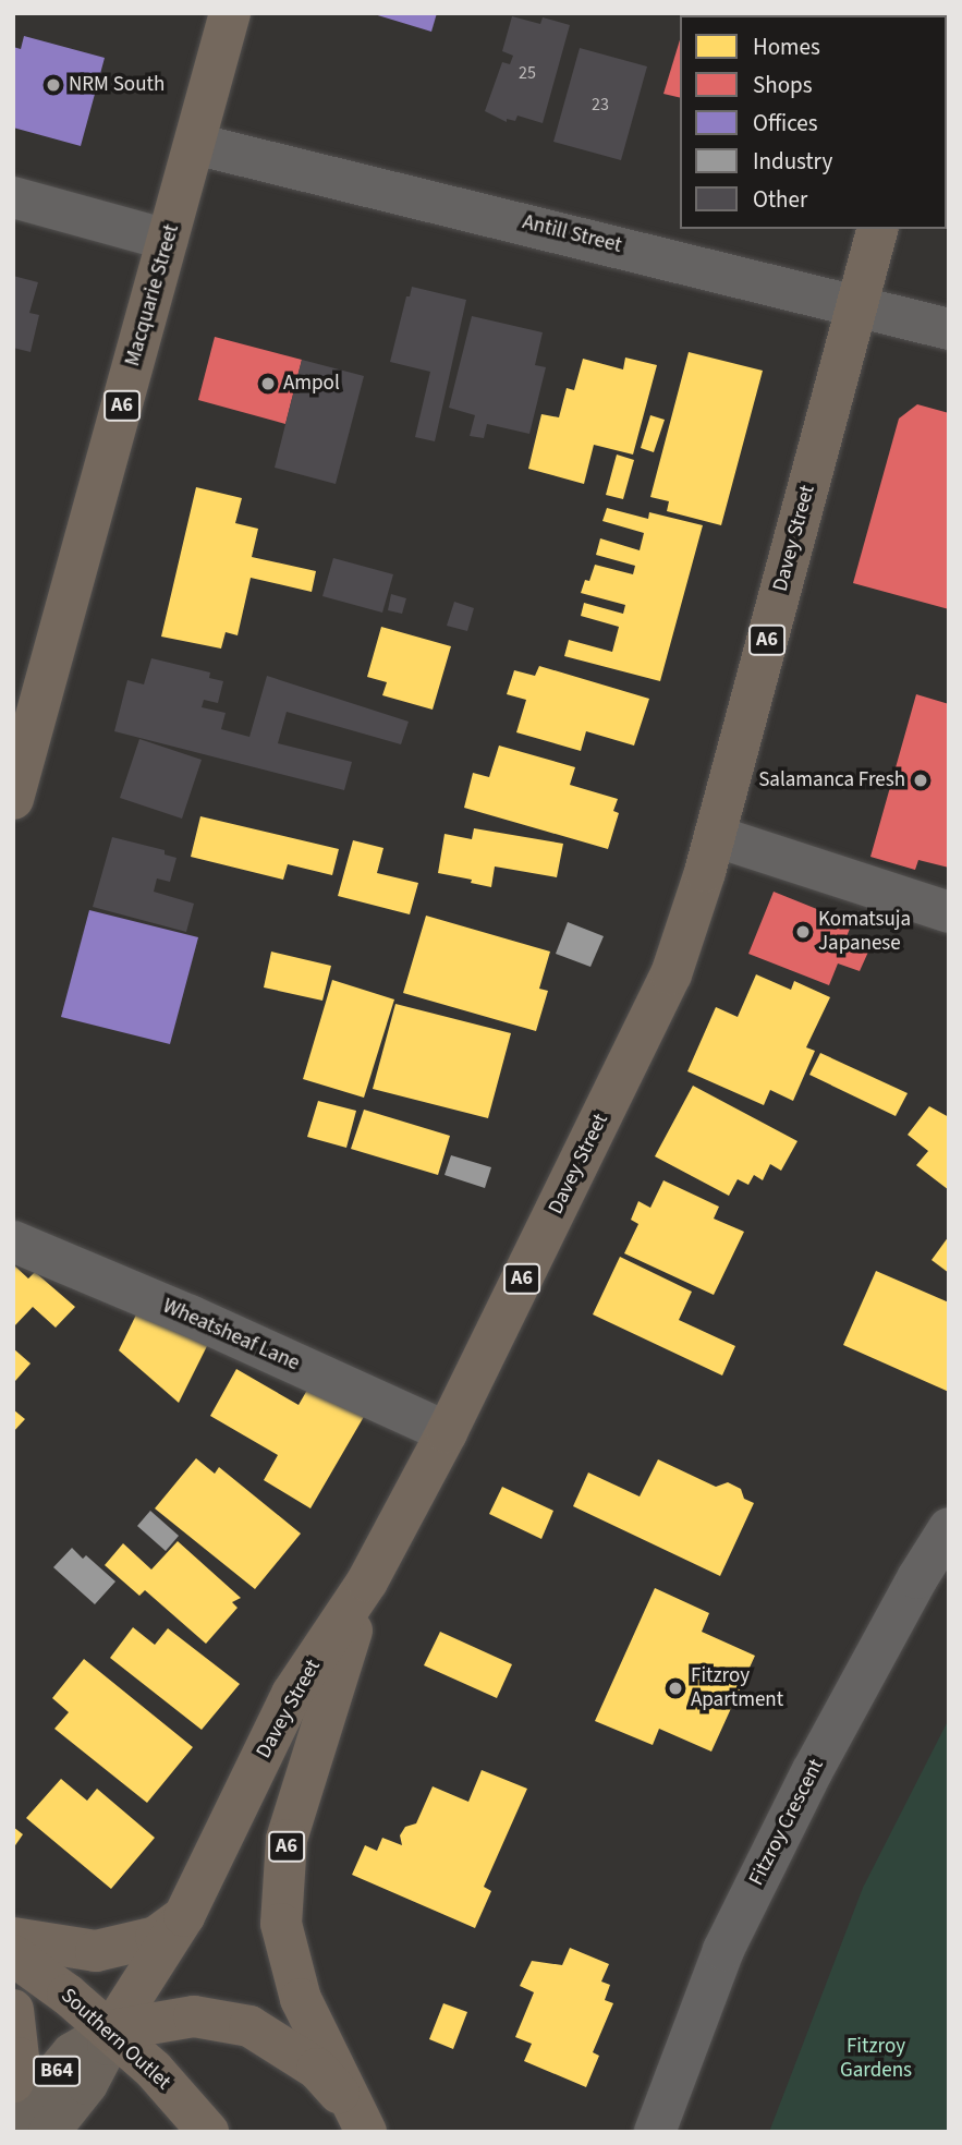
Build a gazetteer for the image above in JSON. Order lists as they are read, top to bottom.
{
  "streets": {
    "highway": [
      "Macquarie Street",
      "A6",
      "Davey Street",
      "Southern Outlet"
    ],
    "main road": ["B64"],
    "street": ["Antill Street", "Wheatsheaf Lane", "Fitzroy Crescent"]
  },
  "crossings": [
    ["Antill Street", "Macquarie Street"],
    ["Antill Street", "Davey Street"],
    ["A6", "Davey Street"],
    ["Davey Street", "Wheatsheaf Lane"],
    ["Davey Street", "Southern Outlet"]
  ],
  "parks": ["Fitzroy Gardens"],
  "places": [
    "NRM South",
    "Ampol",
    "Salamanca Fresh",
    "Komatsuja Japanese",
    "Fitzroy Apartment"
  ],
  "house_numbers": ["25", "23"],
  "legend": [
    "Homes",
    "Shops",
    "Offices",
    "Industry",
    "Other"
  ]
}
